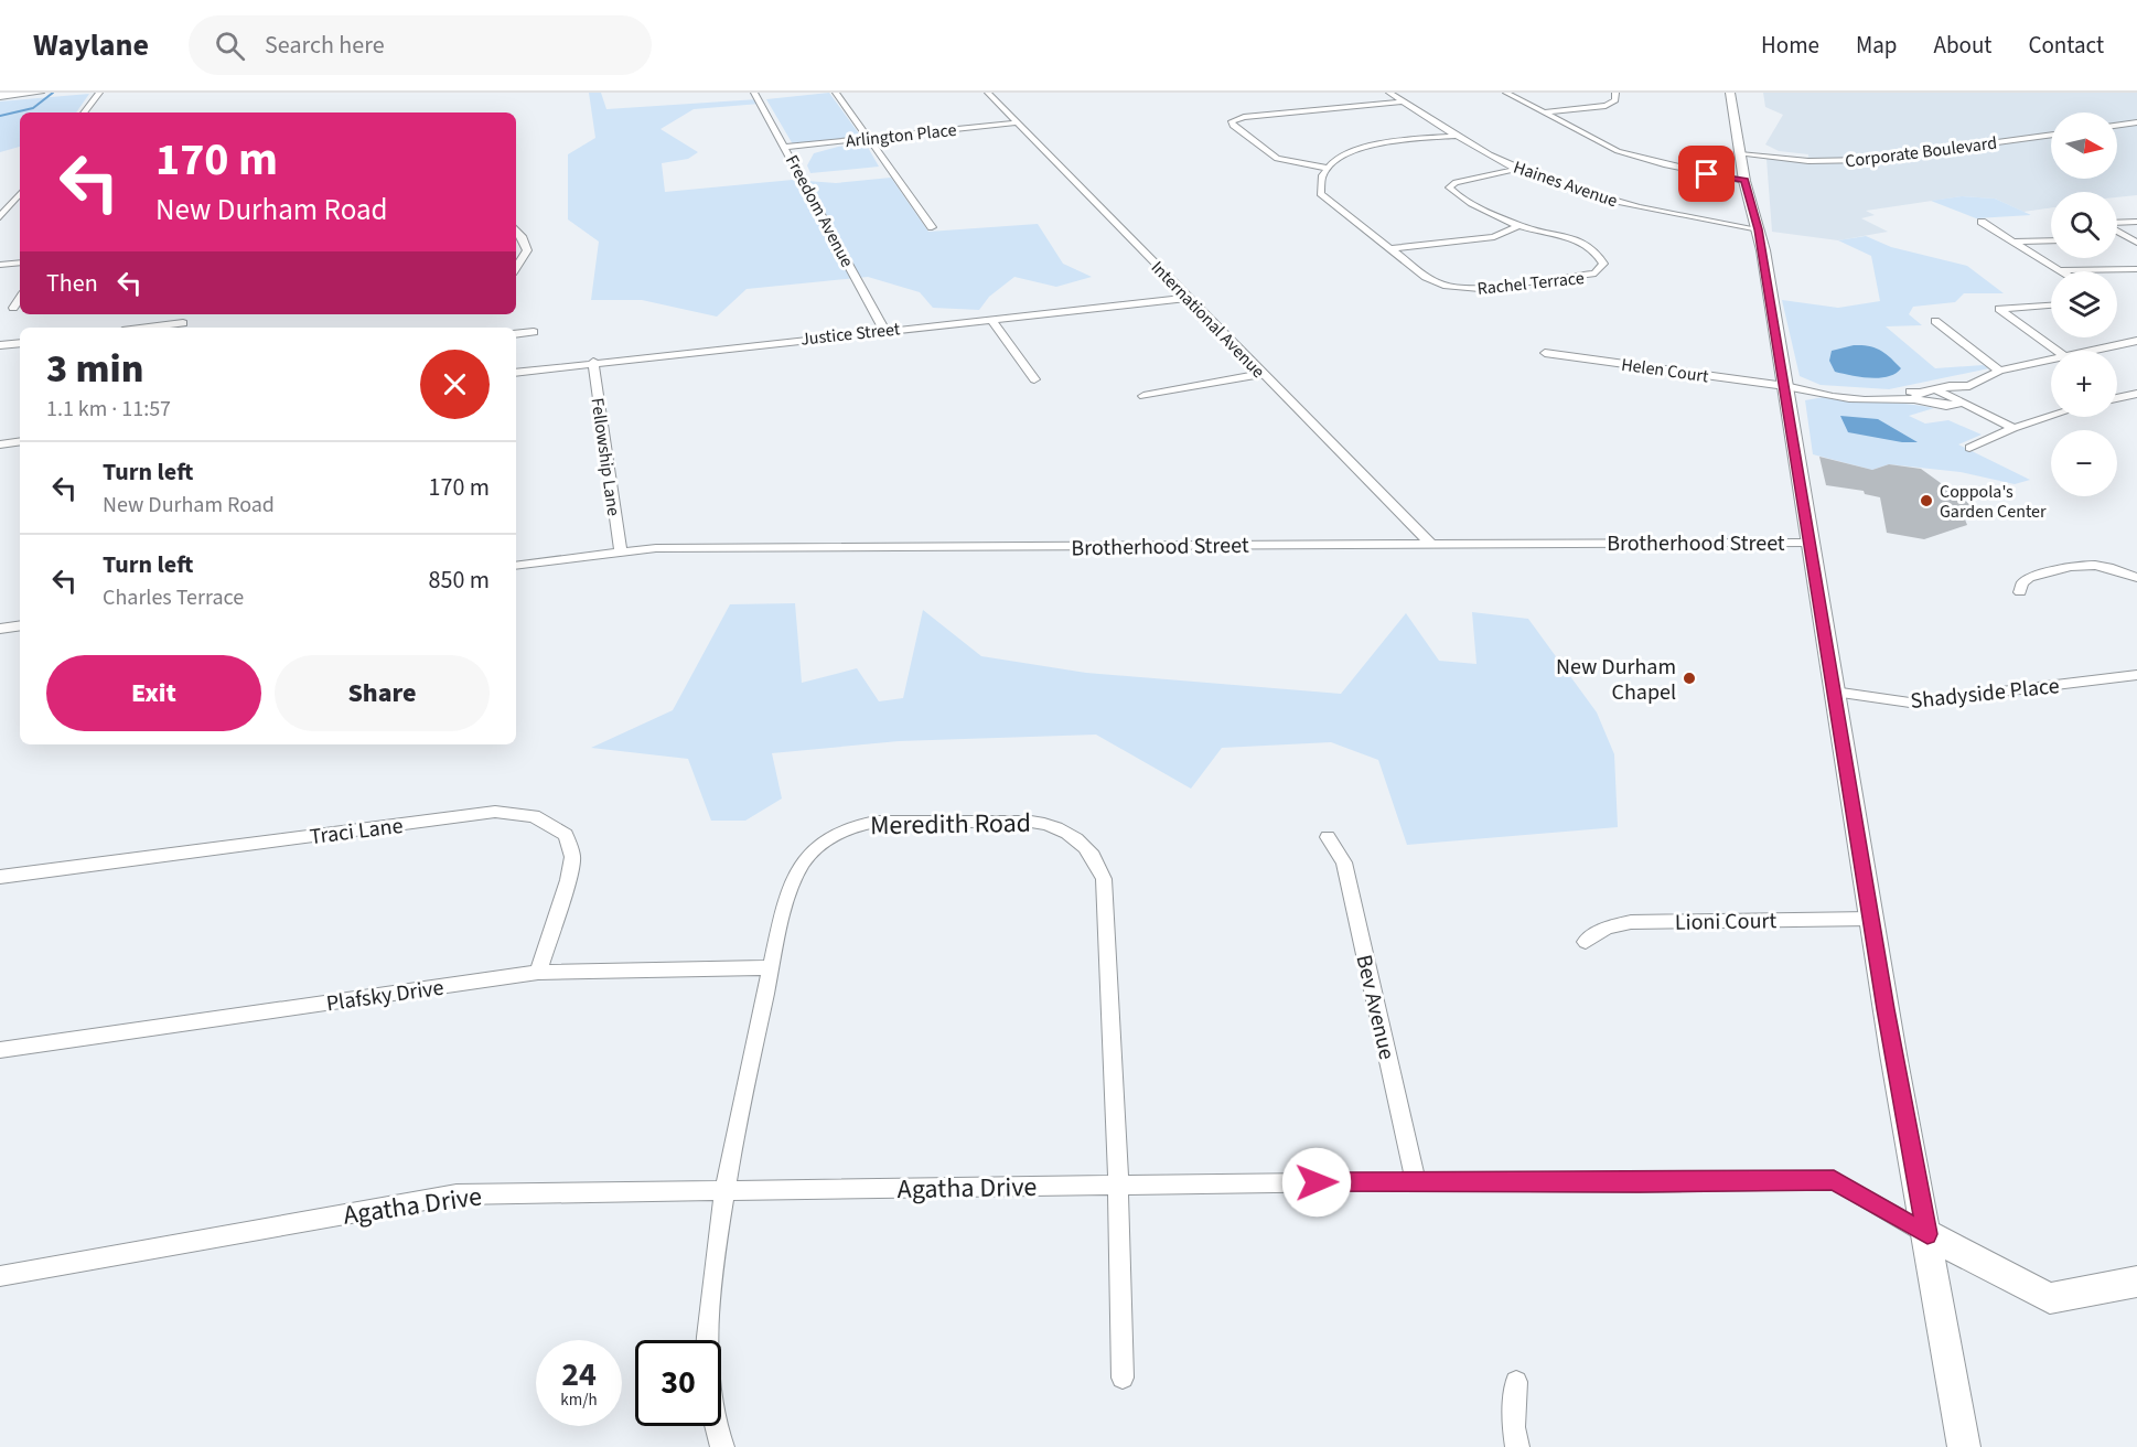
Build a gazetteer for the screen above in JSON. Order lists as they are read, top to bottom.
{
  "streets": {
    "street": [
      "Arlington Place",
      "Corporate Boulevard",
      "Haines Avenue",
      "Freedom Avenue",
      "Rachel Terrace",
      "International Avenue",
      "Justice Street",
      "Helen Court",
      "Fellowship Lane",
      "Brotherhood Street",
      "Shadyside Place",
      "Meredith Road",
      "Traci Lane",
      "Lioni Court",
      "Plafsky Drive",
      "Bev Avenue",
      "Agatha Drive"
    ]
  },
  "crossings": [
    ["Arlington Place", "Freedom Avenue"],
    ["Arlington Place", "International Avenue"],
    ["Haines Avenue", "Rachel Terrace"],
    ["Freedom Avenue", "Justice Street"],
    ["International Avenue", "Justice Street"],
    ["International Avenue", "Brotherhood Street"],
    ["Justice Street", "Fellowship Lane"],
    ["Fellowship Lane", "Brotherhood Street"],
    ["Meredith Road", "Plafsky Drive"],
    ["Meredith Road", "Agatha Drive"],
    ["Traci Lane", "Plafsky Drive"],
    ["Bev Avenue", "Agatha Drive"]
  ],
  "places": ["Coppola's Garden Center", "New Durham Chapel"],
  "north": "right",
  "page": {
    "header": "Waylane",
    "search": "Search here",
    "nav": [
      "Home",
      "Map",
      "About",
      "Contact"
    ],
    "map_buttons": ["+", "−"],
    "turn": ["170 m", "New Durham Road"],
    "then": "Then",
    "heading": ["3 min", "1.1 km · 11:57"],
    "list": [
      {
        "name": "Turn left",
        "note": "New Durham Road",
        "value": "170 m"
      },
      {
        "name": "Turn left",
        "note": "Charles Terrace",
        "value": "850 m"
      }
    ],
    "buttons": ["Exit", "Share"],
    "speed": "24 km/h",
    "limit": "30"
  }
}
